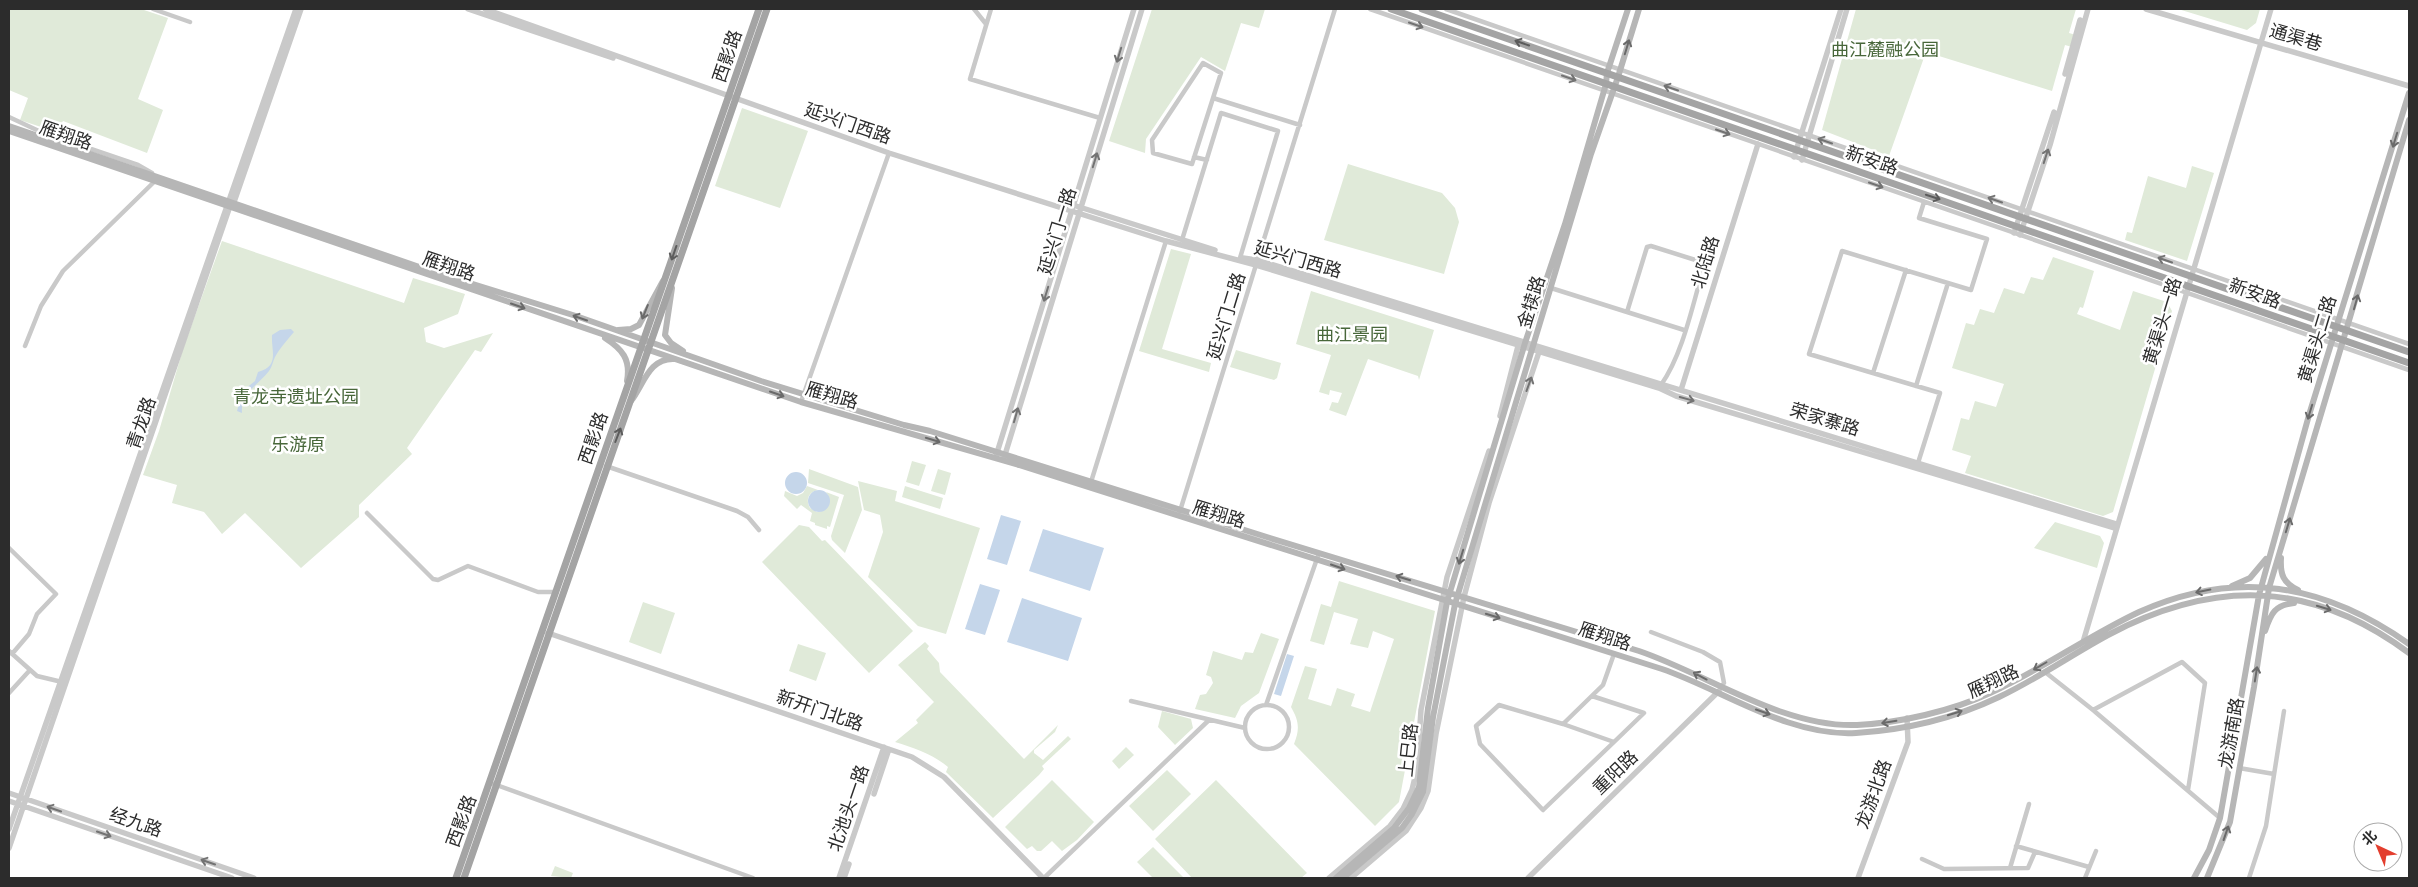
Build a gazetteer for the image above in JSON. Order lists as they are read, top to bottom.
{
  "streets": {
    "main road": [
      "西影路",
      "雁翔路",
      "新安路",
      "金犊路",
      "黄渠头二路",
      "龙游南路",
      "上巳路"
    ],
    "street": [
      "通渠巷",
      "延兴门西路",
      "延兴门一路",
      "北陆路",
      "延兴门二路",
      "黄渠头一路",
      "荣家寨路",
      "青龙路",
      "新开门北路",
      "重阳路",
      "龙游北路",
      "北池头一路",
      "经九路"
    ]
  },
  "crossings": [
    ["通渠巷", "黄渠头一路"],
    ["西影路", "延兴门西路"],
    ["西影路", "雁翔路"],
    ["西影路", "新开门北路"],
    ["延兴门西路", "延兴门一路"],
    ["延兴门西路", "金犊路"],
    ["延兴门西路", "延兴门二路"],
    ["延兴门西路", "荣家寨路"],
    ["雁翔路", "延兴门一路"],
    ["雁翔路", "金犊路"],
    ["雁翔路", "延兴门二路"],
    ["雁翔路", "黄渠头一路"],
    ["雁翔路", "黄渠头二路"],
    ["雁翔路", "青龙路"],
    ["雁翔路", "龙游南路"],
    ["雁翔路", "上巳路"],
    ["雁翔路", "重阳路"],
    ["雁翔路", "龙游北路"],
    ["新安路", "金犊路"],
    ["新安路", "黄渠头一路"],
    ["新安路", "黄渠头二路"],
    ["北陆路", "荣家寨路"],
    ["金犊路", "荣家寨路"],
    ["金犊路", "上巳路"],
    ["黄渠头一路", "荣家寨路"],
    ["黄渠头二路", "龙游南路"],
    ["青龙路", "经九路"],
    ["新开门北路", "北池头一路"]
  ],
  "parks": [
    "曲江麓融公园",
    "曲江景园",
    "青龙寺遗址公园",
    "乐游原"
  ],
  "north": "top left"
}
